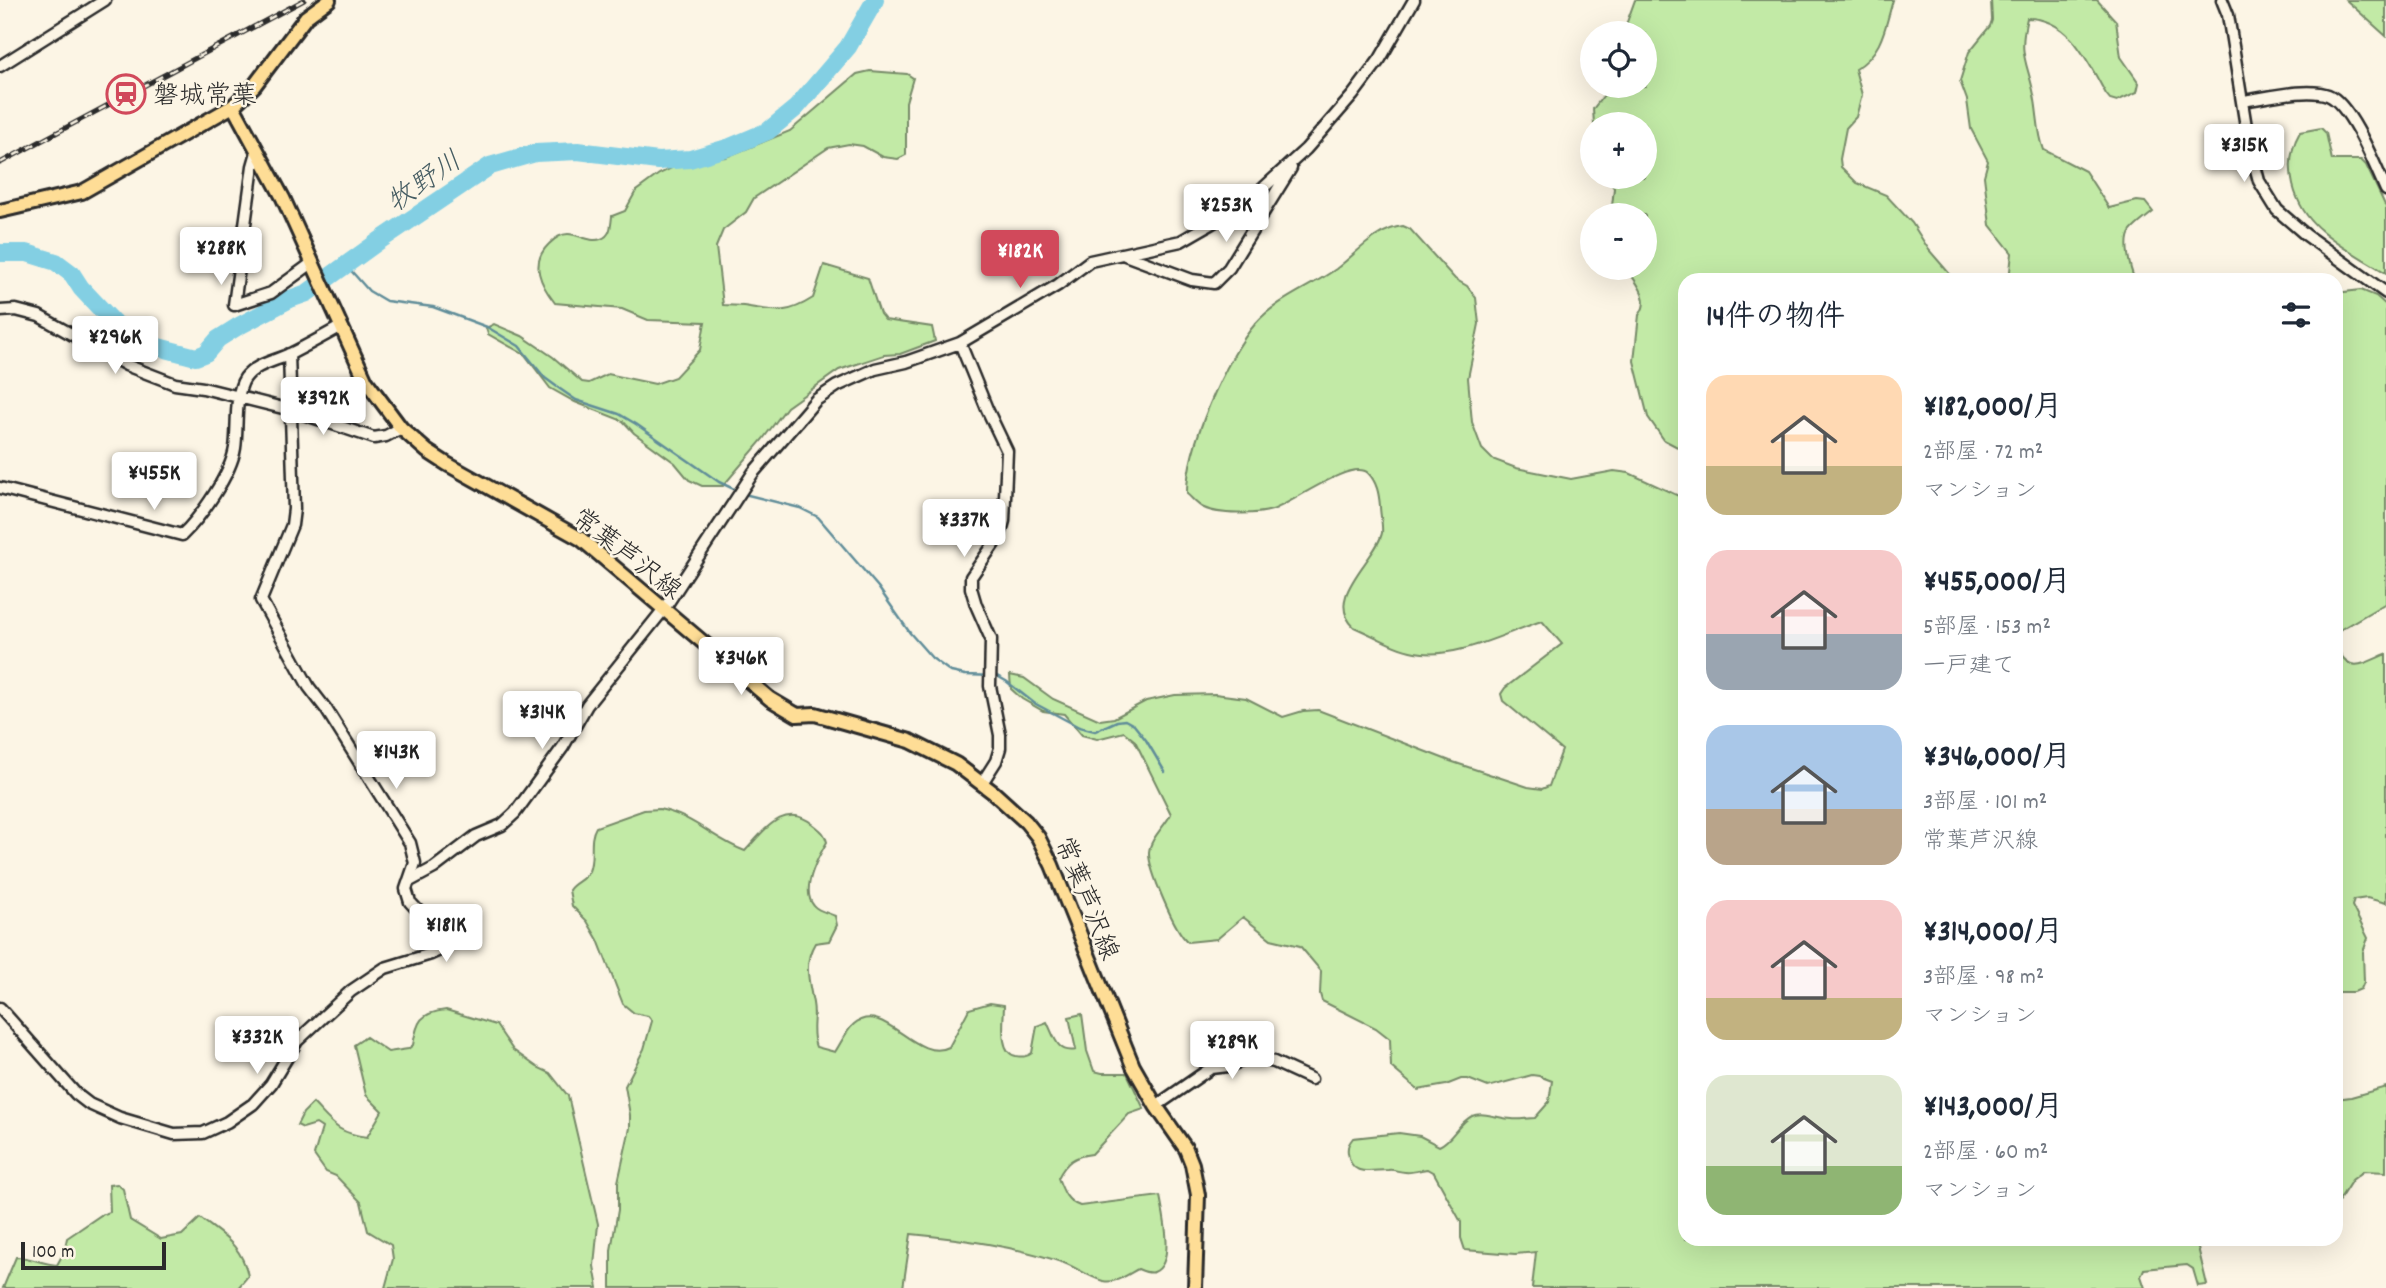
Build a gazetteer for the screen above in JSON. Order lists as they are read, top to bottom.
{
  "streets": {
    "main road": ["常葉芦沢線"]
  },
  "water": ["牧野川"],
  "places": {
    "station": ["磐城常葉"]
  },
  "scale_bar": "100 m",
  "page": {
    "map_buttons": ["+", "−"],
    "price": [
      "¥315K",
      "¥253K",
      "¥288K",
      "¥182K",
      "¥296K",
      "¥392K",
      "¥455K",
      "¥337K",
      "¥346K",
      "¥314K",
      "¥143K",
      "¥181K",
      "¥332K",
      "¥289K"
    ],
    "heading": "14件の物件",
    "list": [
      {
        "name": "¥182,000/月",
        "note": "2部屋 · 72 m² · マンション"
      },
      {
        "name": "¥455,000/月",
        "note": "5部屋 · 153 m² · 一戸建て"
      },
      {
        "name": "¥346,000/月",
        "note": "3部屋 · 101 m² · 常葉芦沢線"
      },
      {
        "name": "¥314,000/月",
        "note": "3部屋 · 98 m² · マンション"
      },
      {
        "name": "¥143,000/月",
        "note": "2部屋 · 60 m² · マンション"
      }
    ],
    "scale": "100 m"
  }
}
